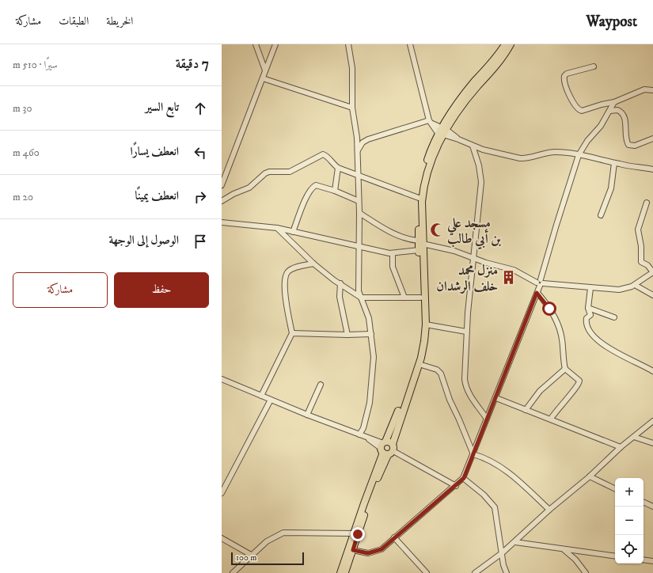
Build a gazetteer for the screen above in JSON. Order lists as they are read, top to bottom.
{
  "places": {
    "mosque": ["مسجد علي بن أبي طالب"],
    "building": ["منزل محمد خلف الرشدان"]
  },
  "scale_bar": "100 m",
  "page": {
    "header": "Waypost",
    "nav": ["الخريطة", "الطبقات", "مشاركة"],
    "heading": ["7 دقيقة", "سيرًا · 510 m"],
    "list": [
      ["تابع السير", "30 m"],
      ["انعطف يسارًا", "460 m"],
      ["انعطف يمينًا", "20 m"],
      "الوصول إلى الوجهة"
    ],
    "buttons": ["حفظ", "مشاركة"],
    "map_buttons": ["+", "−"],
    "scale": "100 m"
  }
}
